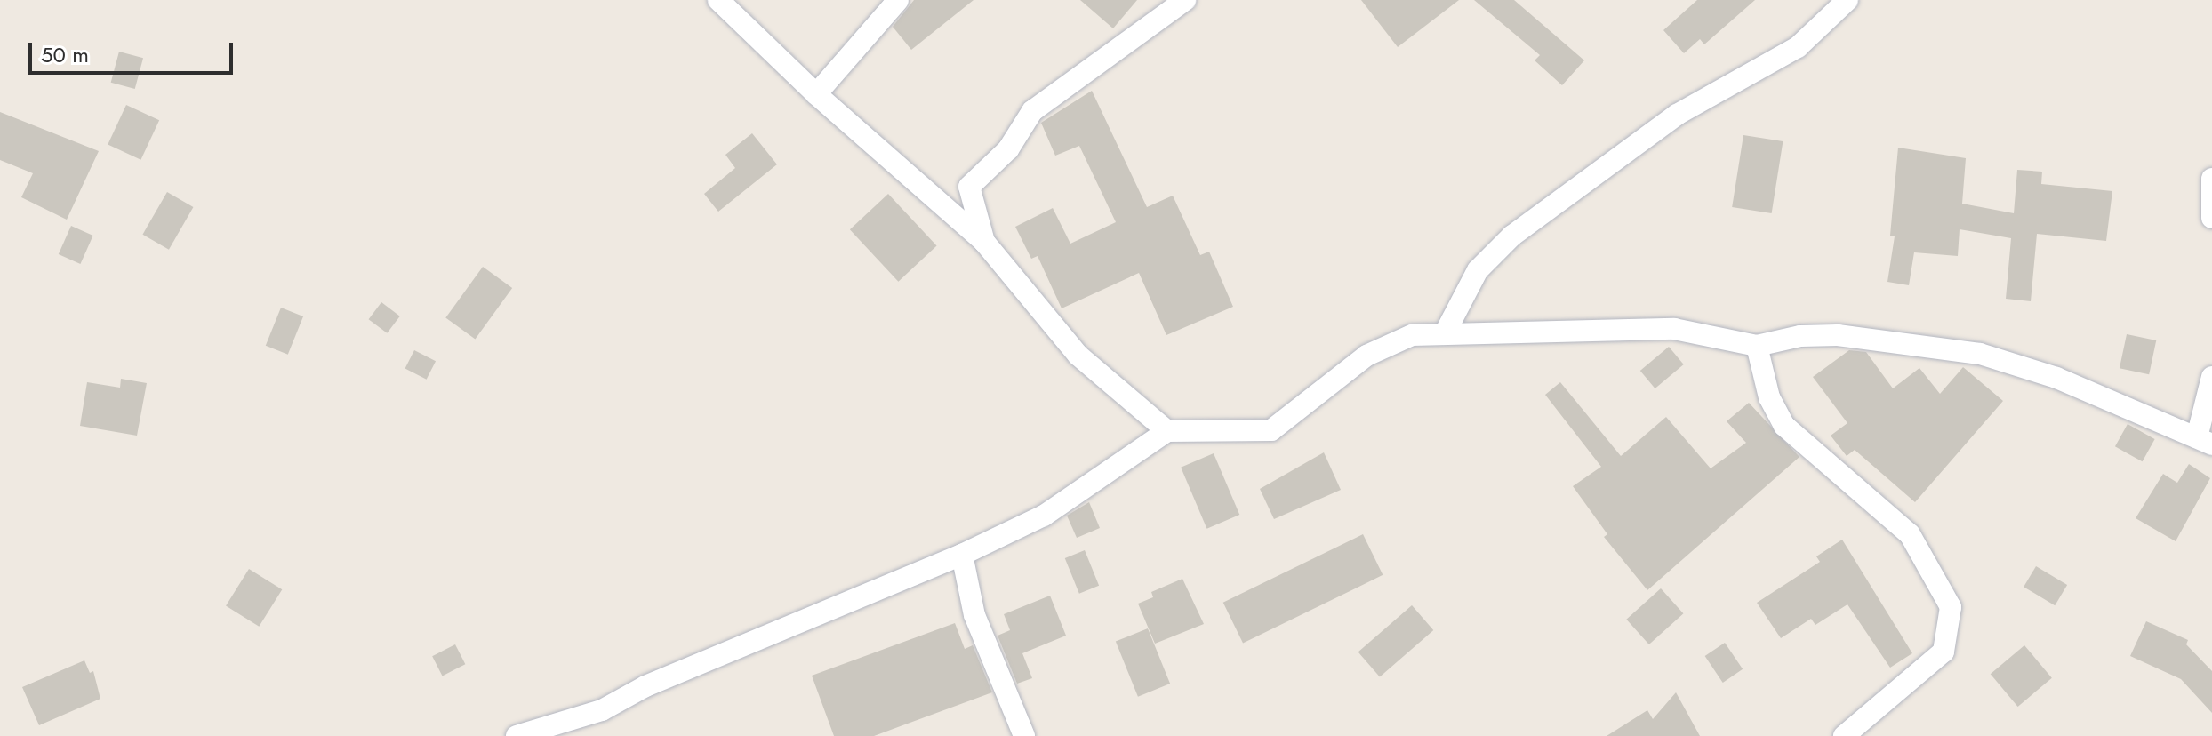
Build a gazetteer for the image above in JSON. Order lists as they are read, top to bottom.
{
  "scale_bar": "50 m"
}
